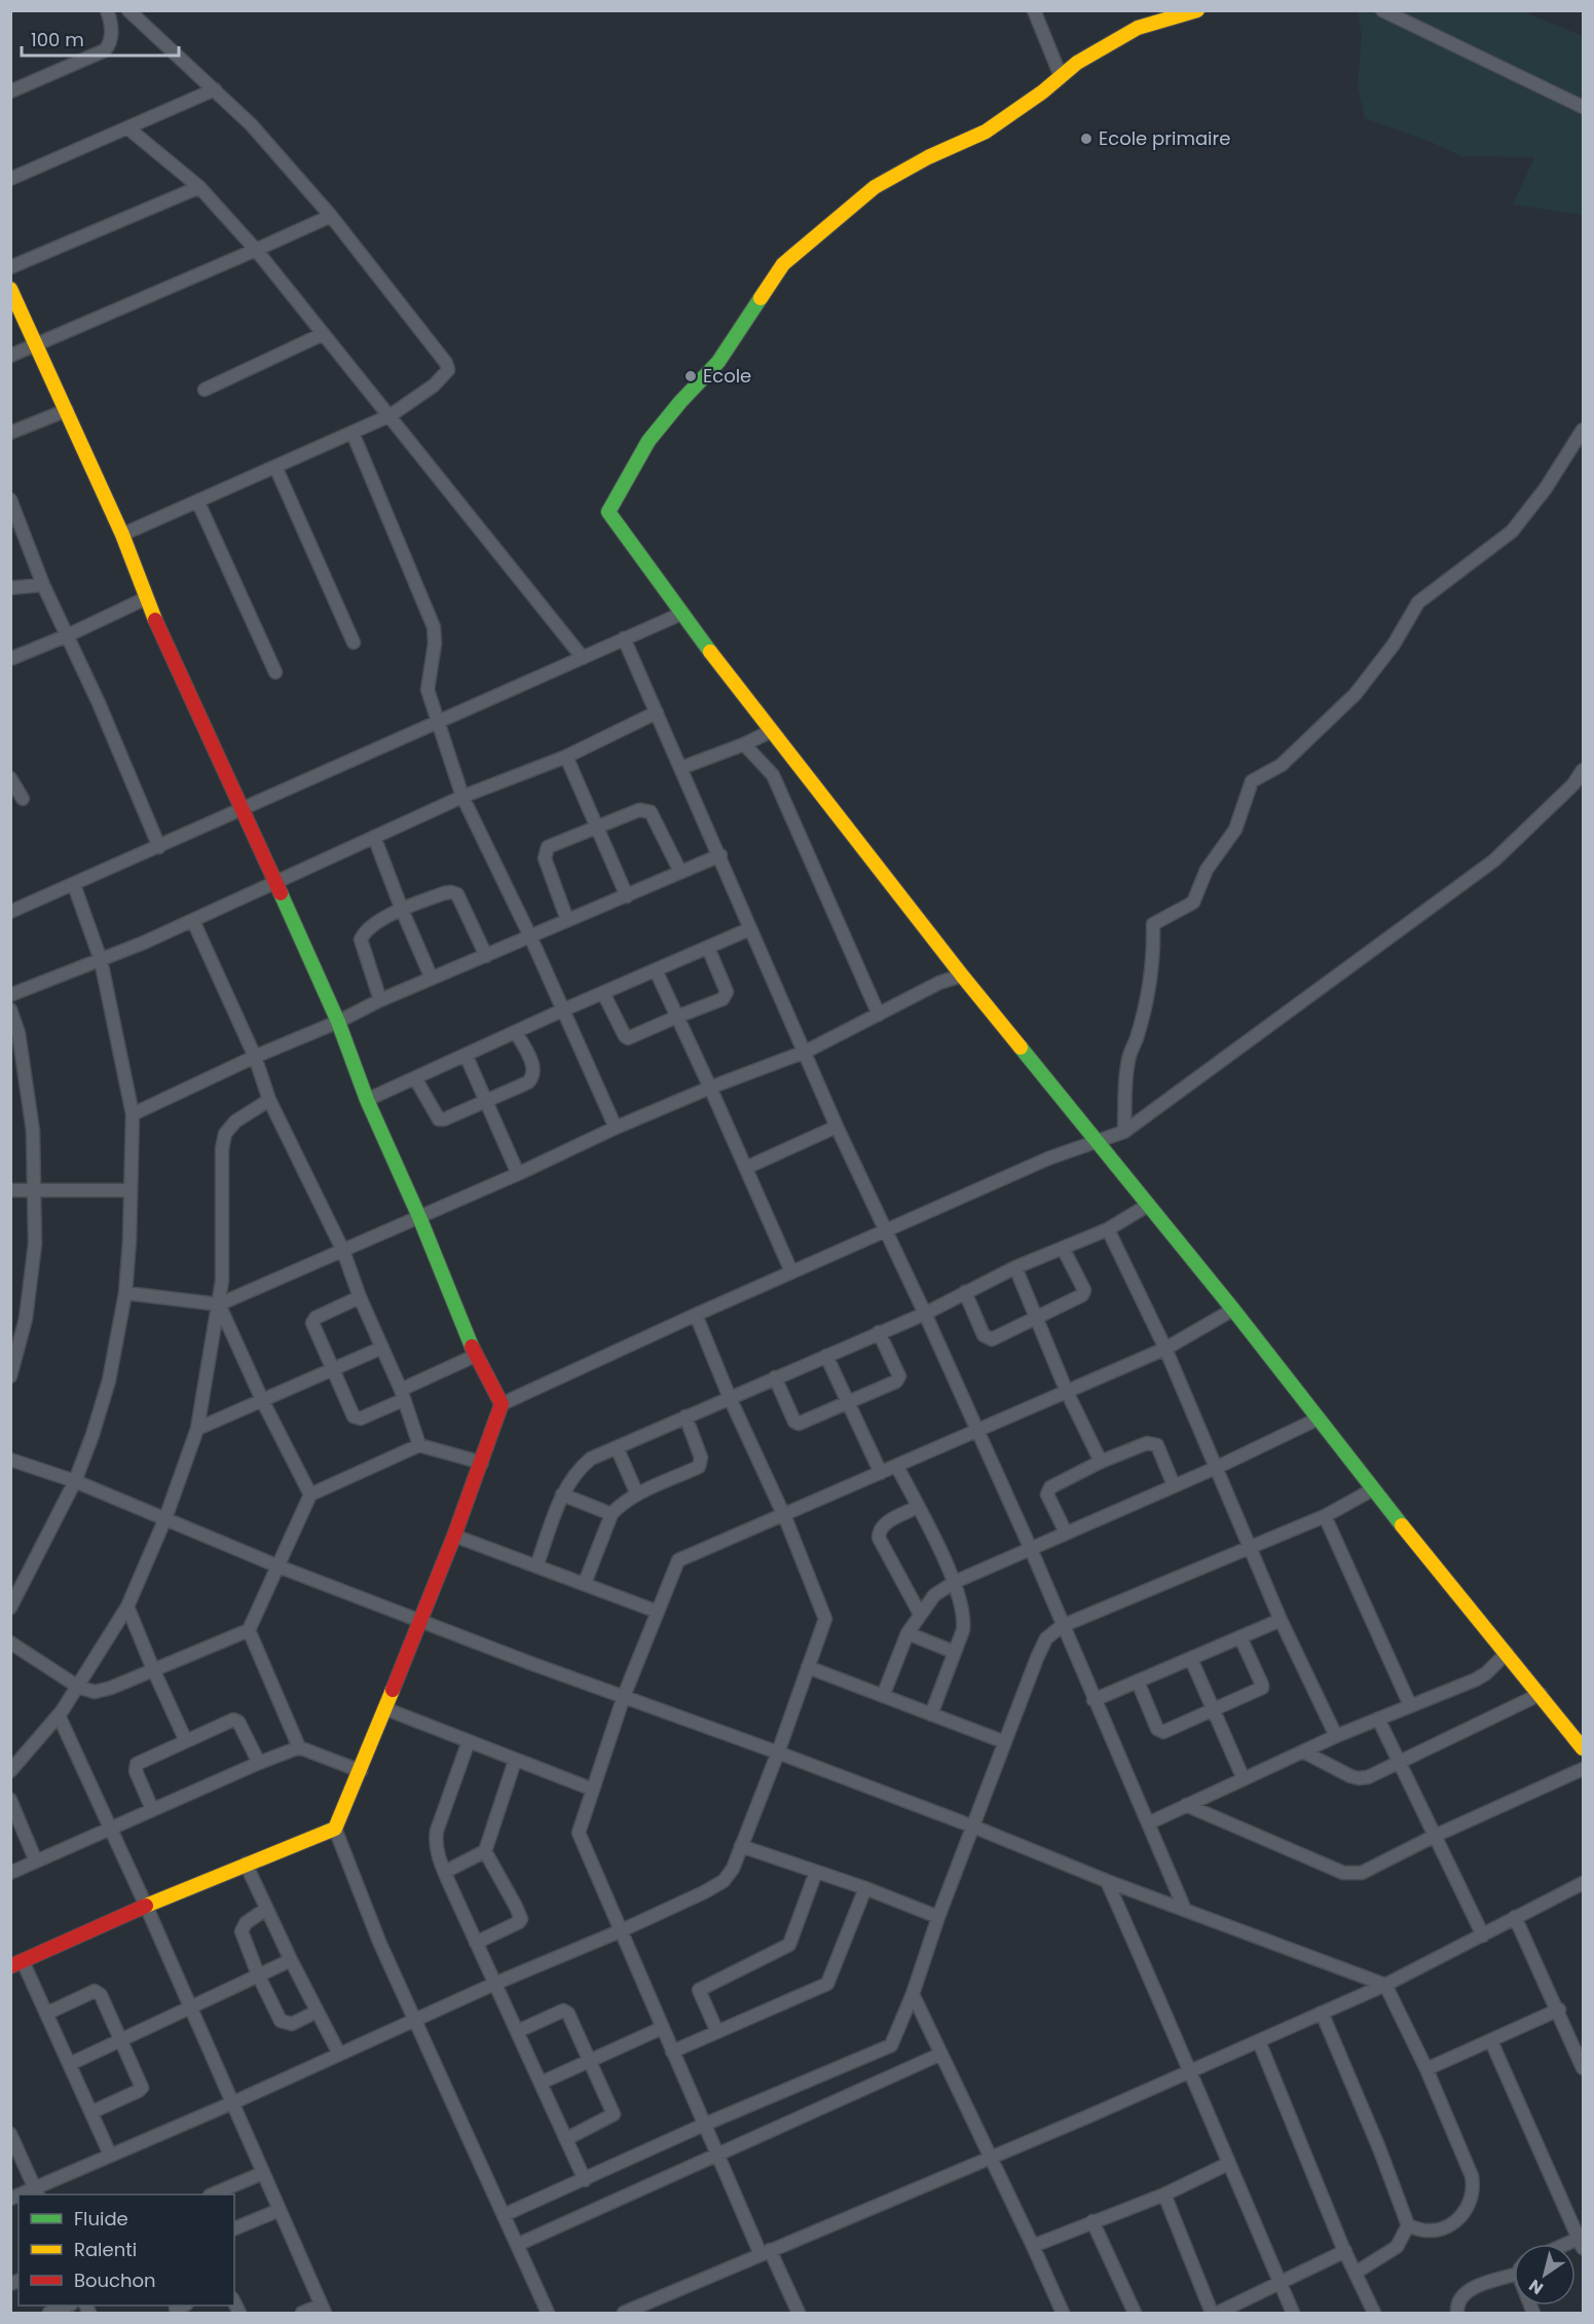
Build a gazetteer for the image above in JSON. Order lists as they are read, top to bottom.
{
  "places": ["Ecole primaire", "Ecole"],
  "legend": ["Fluide", "Ralenti", "Bouchon"],
  "scale_bar": "100 m",
  "north": "bottom left"
}
